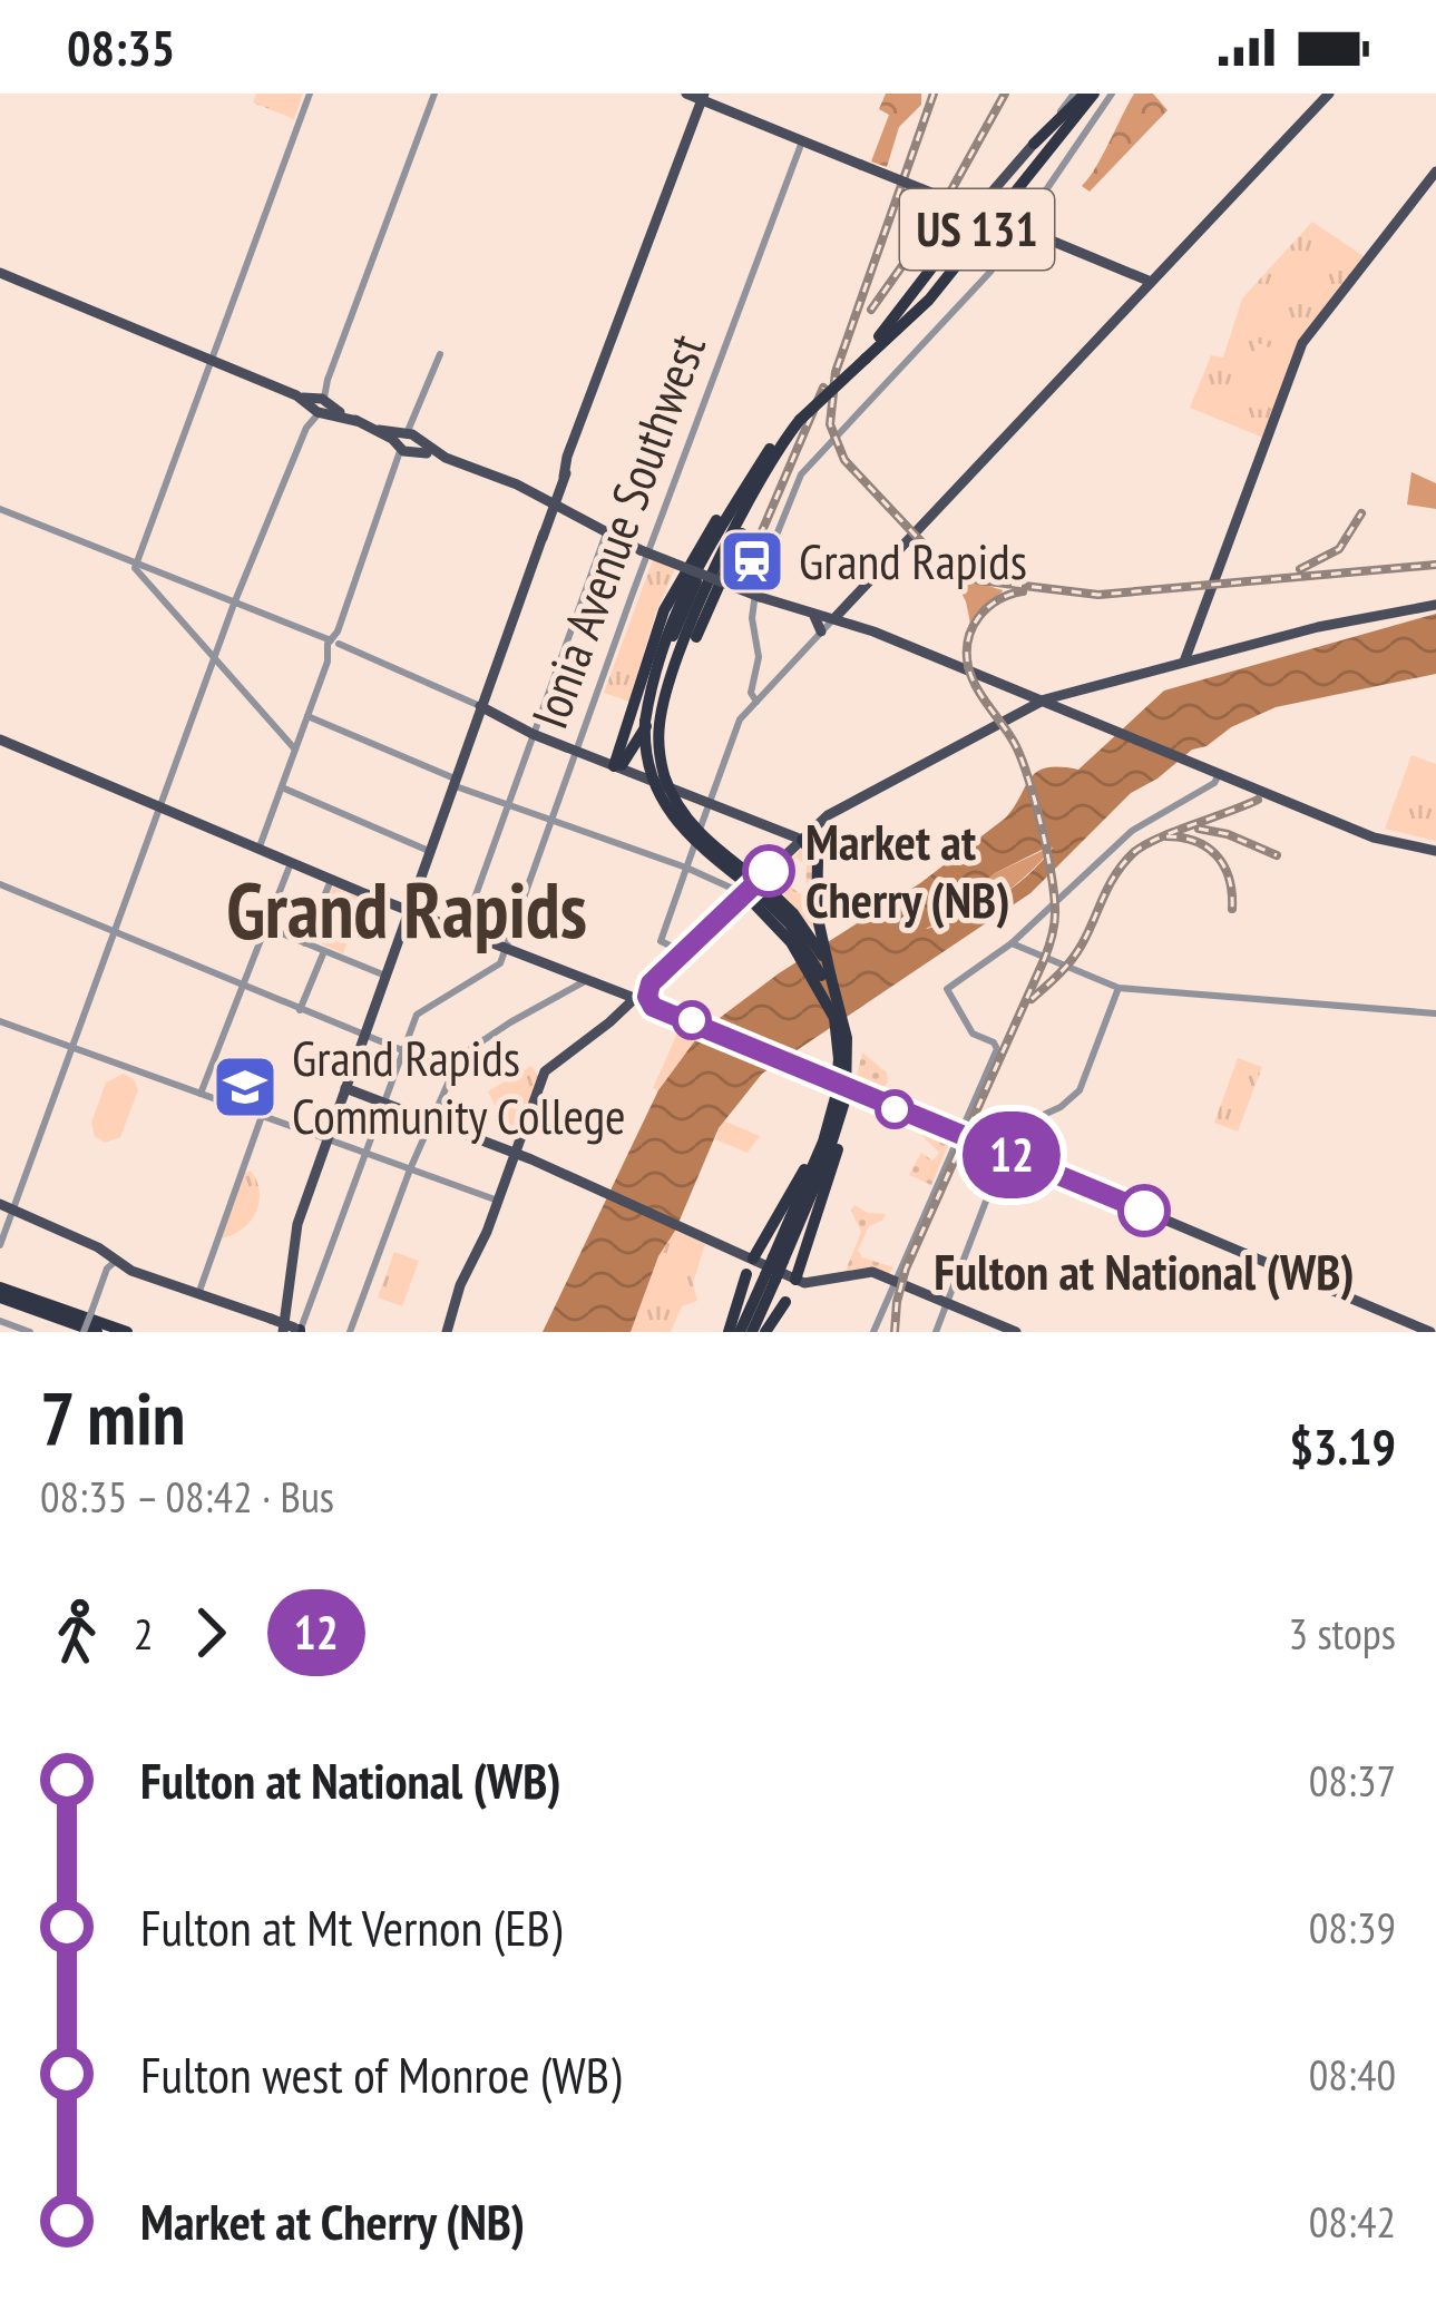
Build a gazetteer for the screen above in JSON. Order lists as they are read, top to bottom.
{
  "streets": {
    "highway": ["US 131"],
    "street": ["Ionia Avenue Southwest"]
  },
  "districts": ["Grand Rapids"],
  "places": {
    "station": ["Grand Rapids"],
    "other": ["Market at Cherry (NB)", "Fulton at National (WB)"],
    "school or university": ["Grand Rapids Community College"]
  },
  "lines": ["bus line 12"],
  "page": {
    "status": "08:35",
    "on_map": "12",
    "heading": ["7 min", "08:35 – 08:42 · Bus", "$3.19"],
    "legs": ["2", "12", "3 stops"],
    "list": [
      {
        "name": "Fulton at National (WB)",
        "value": "08:37"
      },
      {
        "name": "Fulton at Mt Vernon (EB)",
        "value": "08:39"
      },
      {
        "name": "Fulton west of Monroe (WB)",
        "value": "08:40"
      },
      {
        "name": "Market at Cherry (NB)",
        "value": "08:42"
      }
    ]
  }
}
